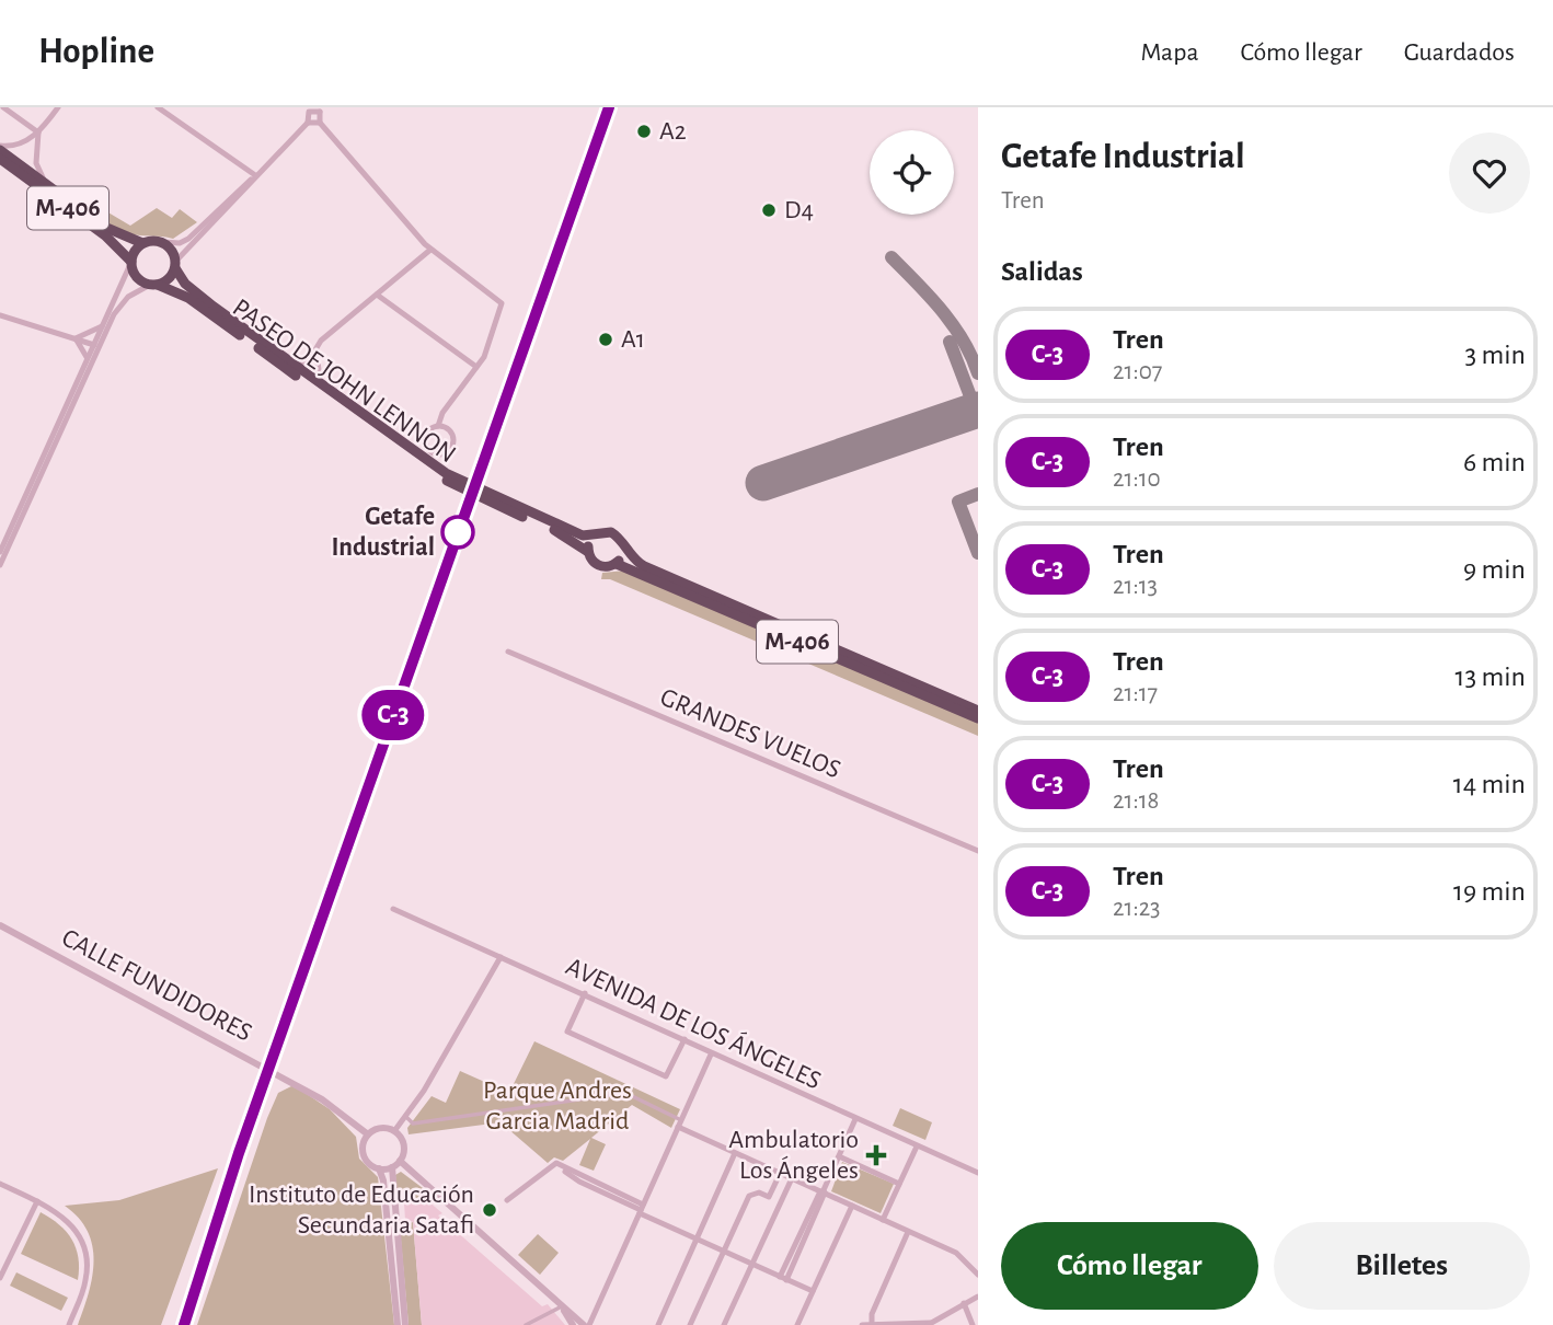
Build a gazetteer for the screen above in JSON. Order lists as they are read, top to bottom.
{
  "streets": {
    "highway": ["M-406", "PASEO DE JOHN LENNON"],
    "street": ["GRANDES VUELOS", "CALLE FUNDIDORES", "AVENIDA DE LOS ÁNGELES"]
  },
  "crossings": [
    ["M-406", "PASEO DE JOHN LENNON"]
  ],
  "parks": ["Parque Andres Garcia Madrid"],
  "places": {
    "other": [
      "A2",
      "D4",
      "A1",
      "Getafe Industrial",
      "Instituto de Educación Secundaria Satafi"
    ],
    "health": ["Ambulatorio Los Ángeles"]
  },
  "page": {
    "header": "Hopline",
    "nav": ["Mapa", "Cómo llegar", "Guardados"],
    "on_map": "C-3",
    "heading": [
      ["Getafe Industrial", "Tren"],
      "Salidas"
    ],
    "list": [
      {
        "mark": "C-3",
        "name": "Tren",
        "note": "21:07",
        "value": "3 min"
      },
      {
        "mark": "C-3",
        "name": "Tren",
        "note": "21:10",
        "value": "6 min"
      },
      {
        "mark": "C-3",
        "name": "Tren",
        "note": "21:13",
        "value": "9 min"
      },
      {
        "mark": "C-3",
        "name": "Tren",
        "note": "21:17",
        "value": "13 min"
      },
      {
        "mark": "C-3",
        "name": "Tren",
        "note": "21:18",
        "value": "14 min"
      },
      {
        "mark": "C-3",
        "name": "Tren",
        "note": "21:23",
        "value": "19 min"
      }
    ],
    "buttons": ["Cómo llegar", "Billetes"]
  }
}
